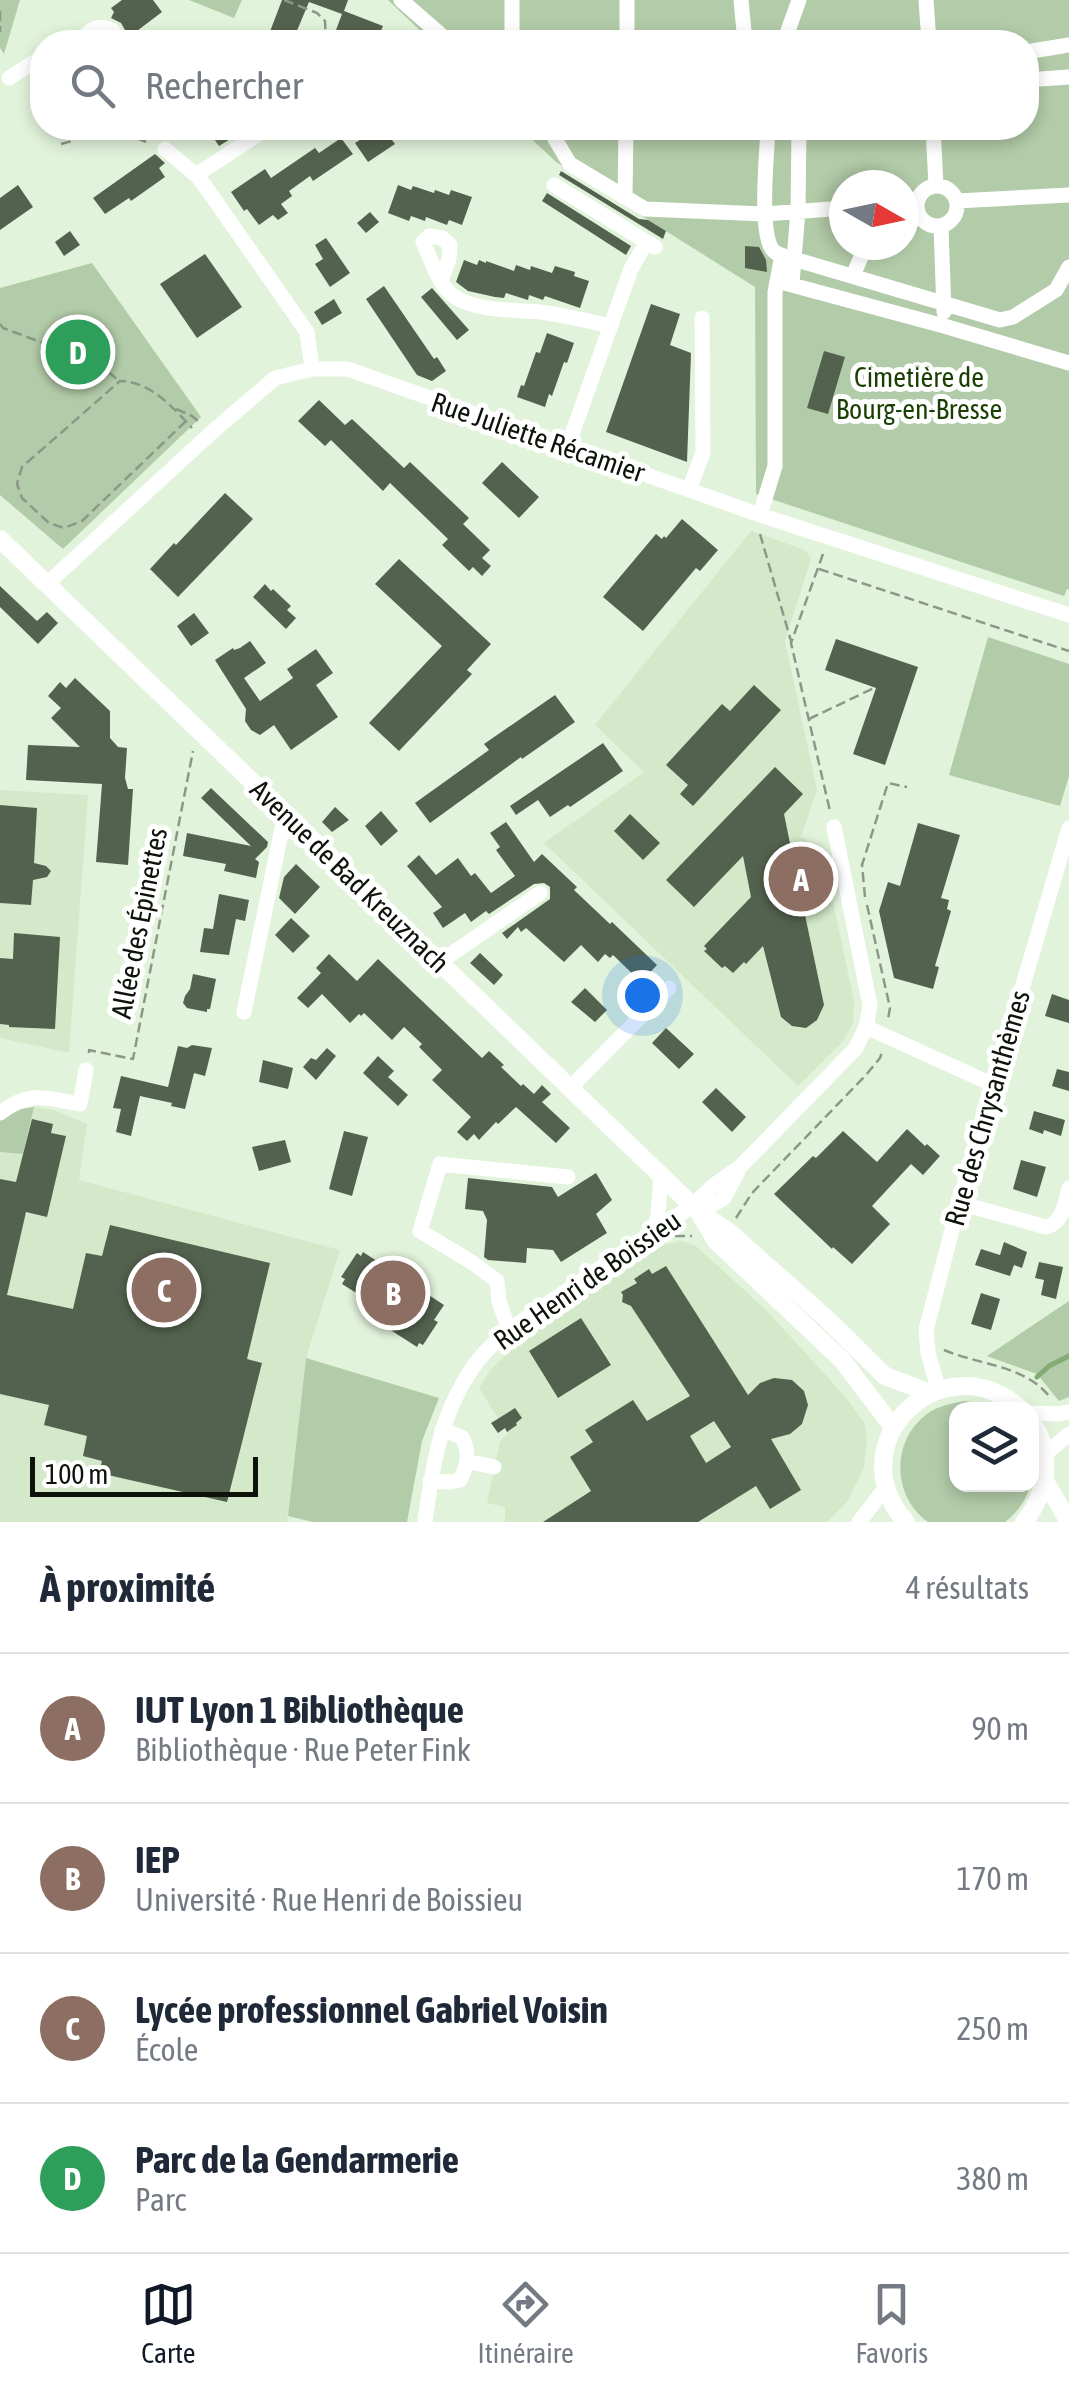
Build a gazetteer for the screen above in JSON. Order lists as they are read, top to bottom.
{
  "streets": {
    "main road": ["Avenue de Bad Kreuznach"],
    "street": ["Rue Juliette Récamier", "Rue des Chrysanthèmes", "Rue Henri de Boissieu"],
    "path": ["Allée des Épinettes"]
  },
  "crossings": [
    ["Avenue de Bad Kreuznach", "Allée des Épinettes"],
    ["Avenue de Bad Kreuznach", "Rue des Chrysanthèmes"],
    ["Avenue de Bad Kreuznach", "Rue Henri de Boissieu"]
  ],
  "parks": ["Cimetière de Bourg-en-Bresse"],
  "scale_bar": "100 m",
  "north": "right",
  "page": {
    "search": "Rechercher",
    "pins": [
      "D",
      "A",
      "C",
      "B"
    ],
    "scale": "100 m",
    "heading": ["À proximité", "4 résultats"],
    "list": [
      {
        "mark": "A",
        "name": "IUT Lyon 1 Bibliothèque",
        "note": "Bibliothèque · Rue Peter Fink",
        "value": "90 m"
      },
      {
        "mark": "B",
        "name": "IEP",
        "note": "Université · Rue Henri de Boissieu",
        "value": "170 m"
      },
      {
        "mark": "C",
        "name": "Lycée professionnel Gabriel Voisin",
        "note": "École",
        "value": "250 m"
      },
      {
        "mark": "D",
        "name": "Parc de la Gendarmerie",
        "note": "Parc",
        "value": "380 m"
      }
    ],
    "nav": ["Carte", "Itinéraire", "Favoris"]
  }
}
